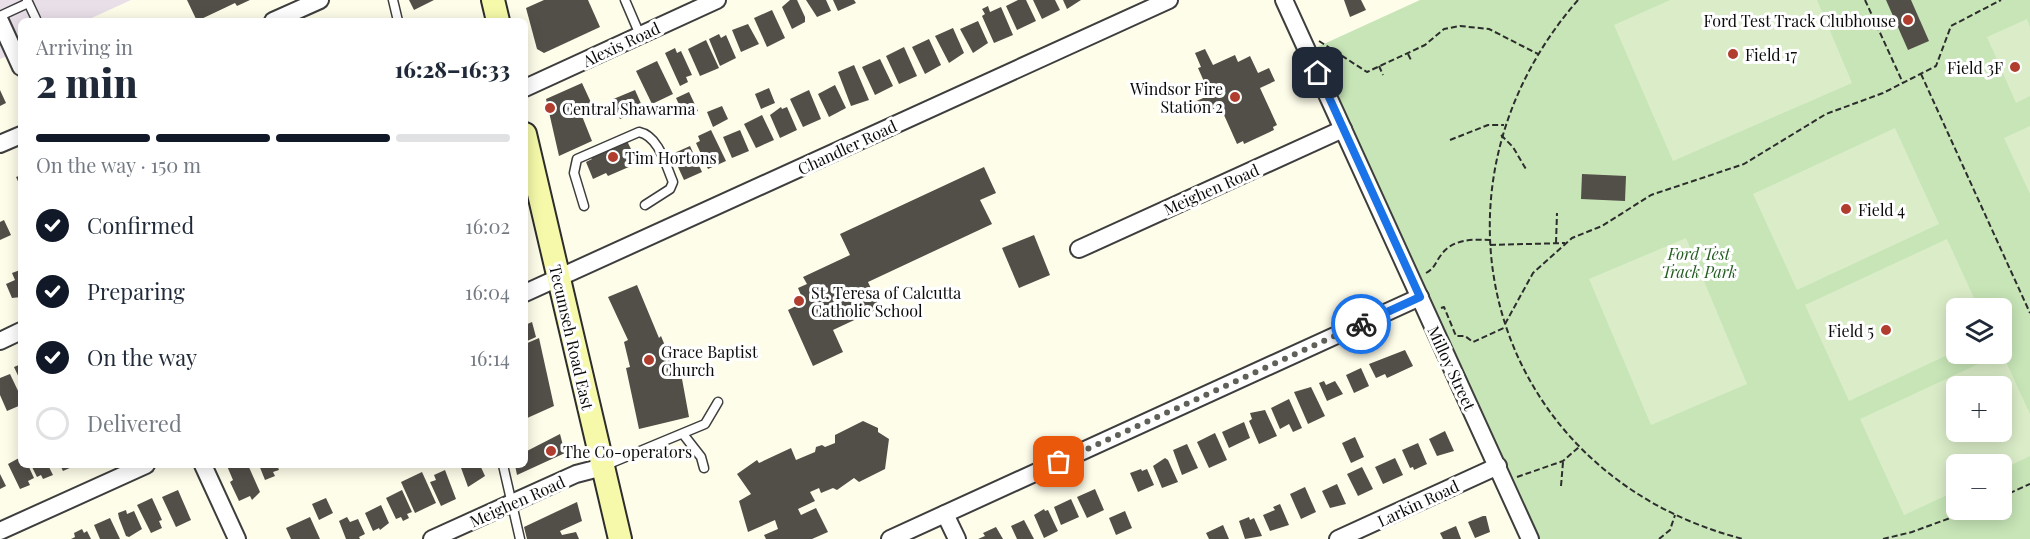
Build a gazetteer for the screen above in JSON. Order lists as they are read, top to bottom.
{
  "streets": {
    "main road": ["Tecumseh Road East"],
    "street": [
      "Alexis Road",
      "Chandler Road",
      "Meighen Road",
      "Milloy Street",
      "Larkin Road"
    ]
  },
  "crossings": [
    ["Chandler Road", "Tecumseh Road East"],
    ["Meighen Road", "Tecumseh Road East"],
    ["Meighen Road", "Milloy Street"],
    ["Milloy Street", "Larkin Road"]
  ],
  "parks": ["Ford Test Track Park"],
  "places": [
    "Ford Test Track Clubhouse",
    "Field 17",
    "Field 3F",
    "Windsor Fire Station 2",
    "Central Shawarma",
    "Tim Hortons",
    "Field 4",
    "St. Teresa of Calcutta Catholic School",
    "Field 5",
    "Grace Baptist Church",
    "The Co-operators"
  ],
  "page": {
    "heading": ["2 min", "Arriving in", "16:28–16:33"],
    "bar": "On the way · 150 m",
    "list": [
      ["Confirmed", "16:02"],
      ["Preparing", "16:04"],
      ["On the way", "16:14"],
      "Delivered"
    ],
    "map_buttons": ["+", "−"]
  }
}
